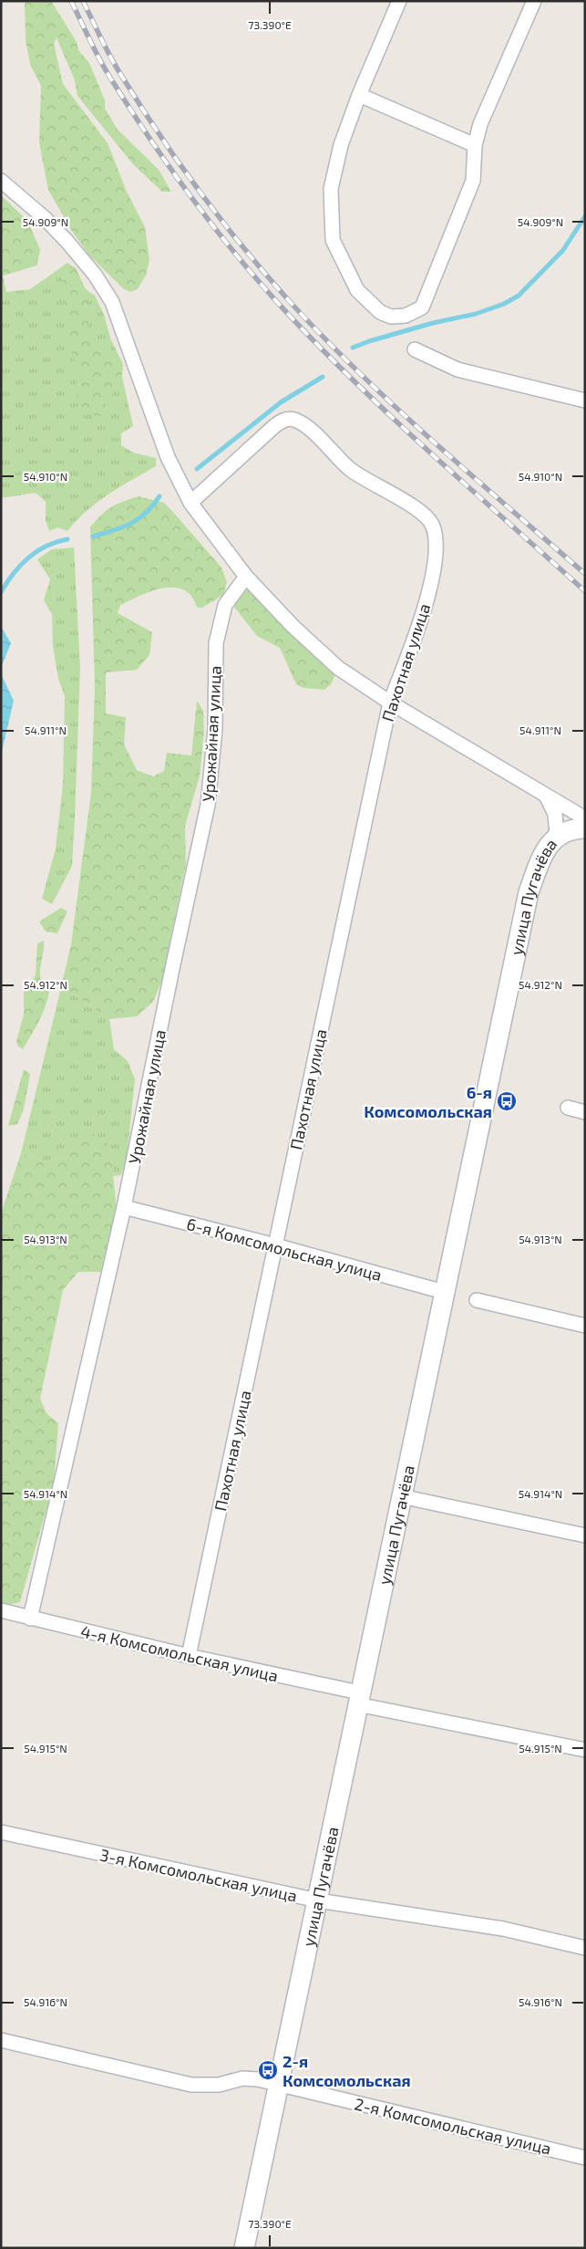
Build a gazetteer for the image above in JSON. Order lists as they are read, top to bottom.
{
  "streets": {
    "main road": ["улица Пугачёва"],
    "street": [
      "Пахотная улица",
      "Урожайная улица",
      "6-я Комсомольская улица",
      "4-я Комсомольская улица",
      "3-я Комсомольская улица",
      "2-я Комсомольская улица"
    ]
  },
  "crossings": [
    ["Пахотная улица", "6-я Комсомольская улица"],
    ["Пахотная улица", "4-я Комсомольская улица"],
    ["Урожайная улица", "6-я Комсомольская улица"],
    ["Урожайная улица", "4-я Комсомольская улица"],
    ["улица Пугачёва", "6-я Комсомольская улица"],
    ["улица Пугачёва", "4-я Комсомольская улица"],
    ["улица Пугачёва", "3-я Комсомольская улица"],
    ["улица Пугачёва", "2-я Комсомольская улица"]
  ],
  "places": {
    "bus stop": ["6-я Комсомольская", "2-я Комсомольская"]
  },
  "coordinates": [
    "73.390°E",
    "54.909°N",
    "54.910°N",
    "54.911°N",
    "54.912°N",
    "54.913°N",
    "54.914°N",
    "54.915°N",
    "54.916°N"
  ]
}
